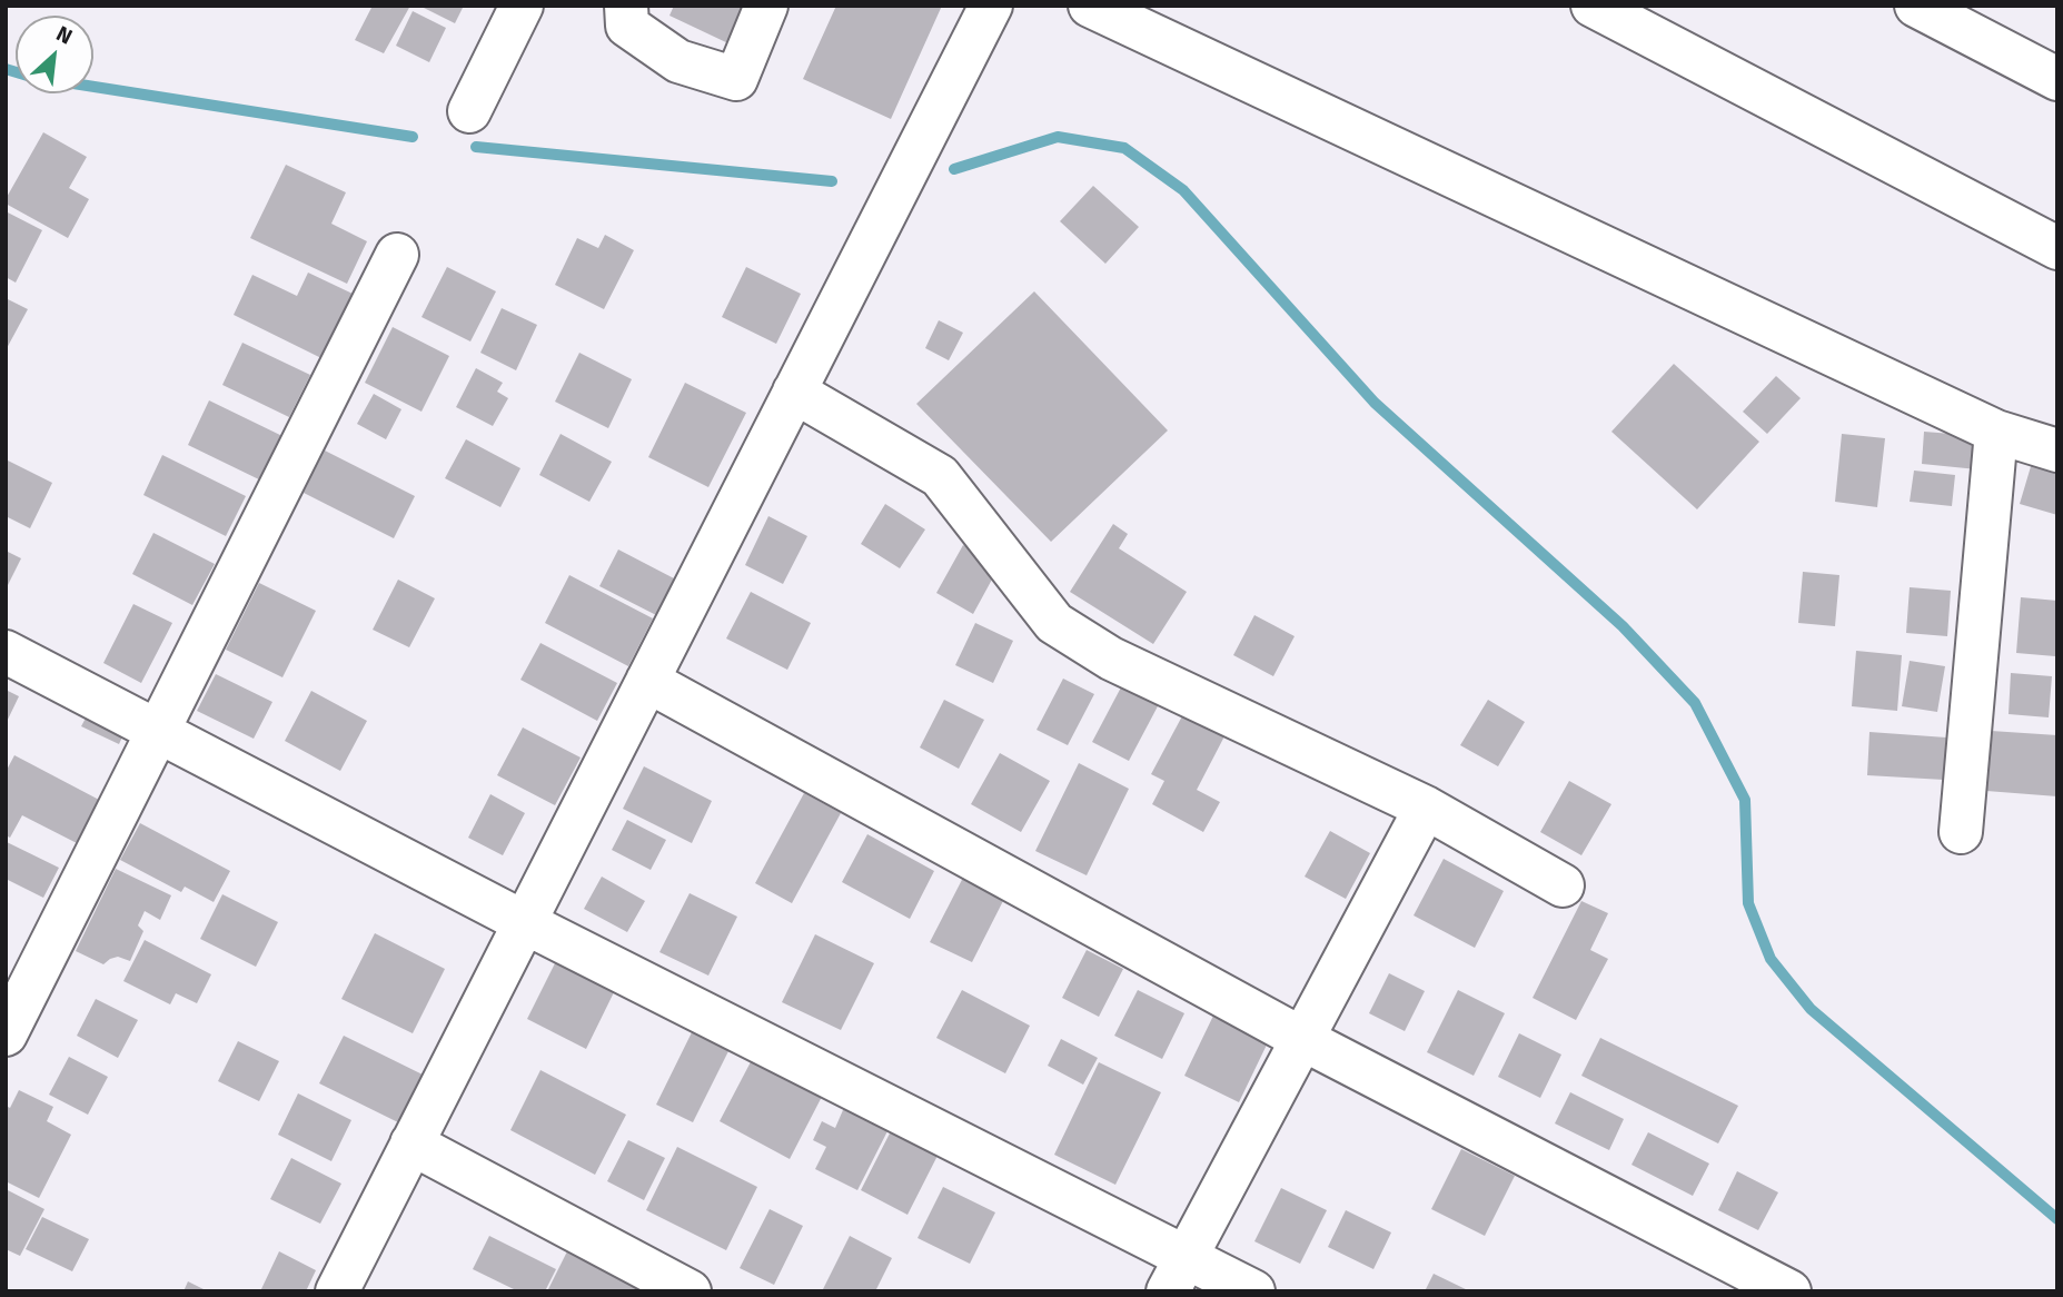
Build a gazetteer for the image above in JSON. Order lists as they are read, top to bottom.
{
  "north": "top right"
}
